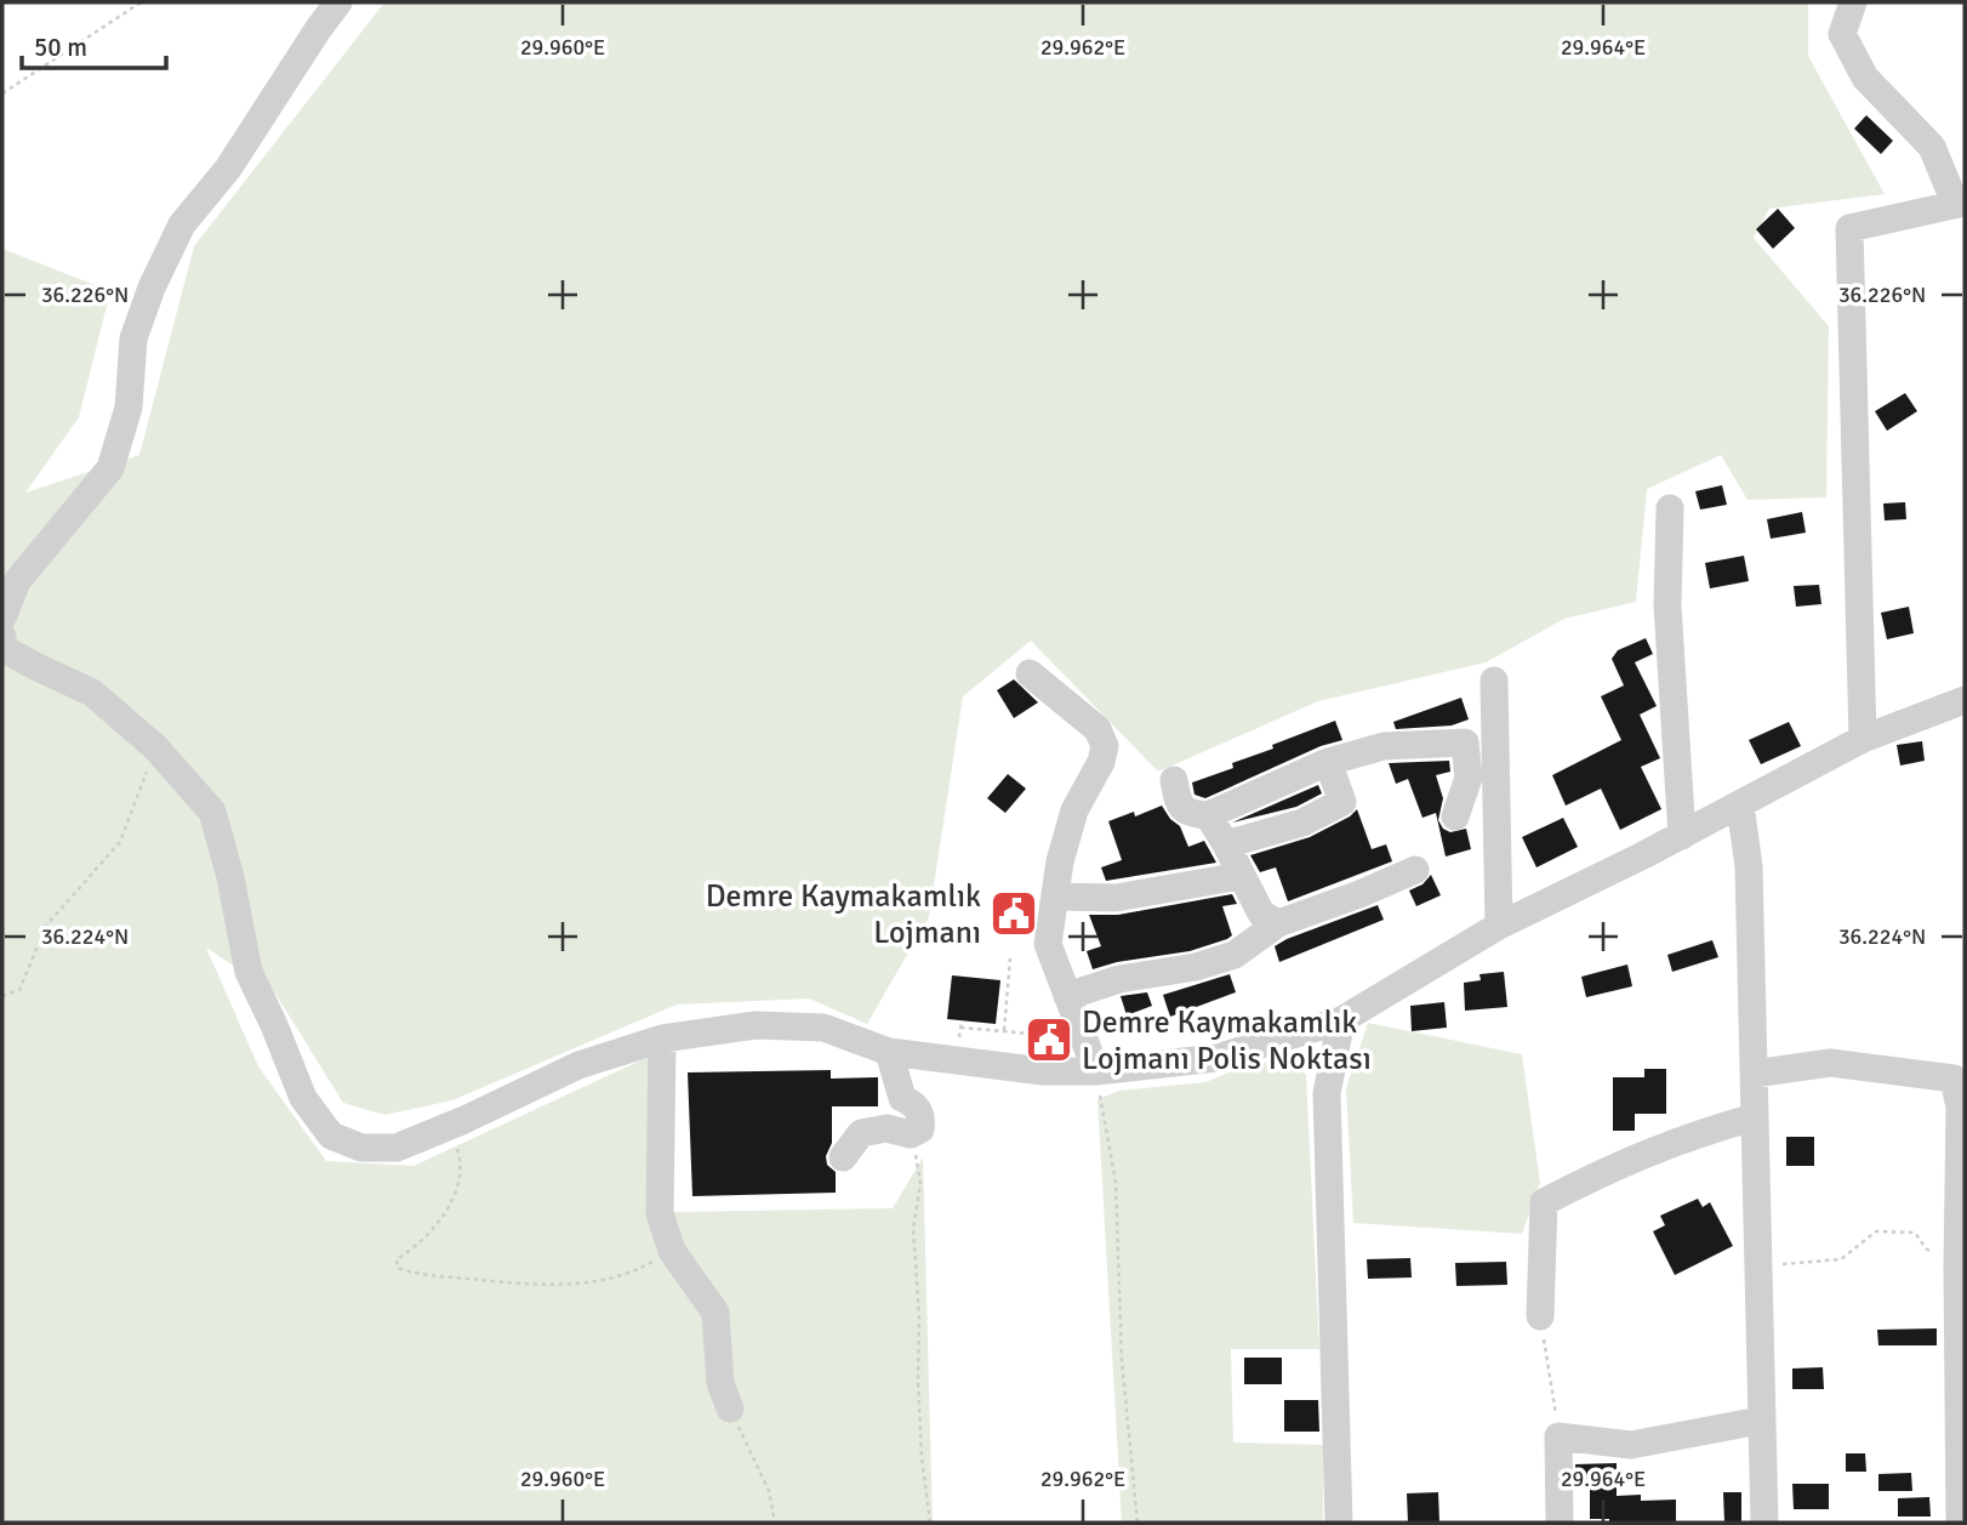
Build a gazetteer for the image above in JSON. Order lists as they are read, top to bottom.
{
  "places": {
    "public building": ["Demre Kaymakamlık Lojmanı", "Demre Kaymakamlık Lojmanı Polis Noktası"]
  },
  "scale_bar": "50 m",
  "coordinates": [
    "29.960°E",
    "29.962°E",
    "29.964°E",
    "36.226°N",
    "36.224°N"
  ]
}
